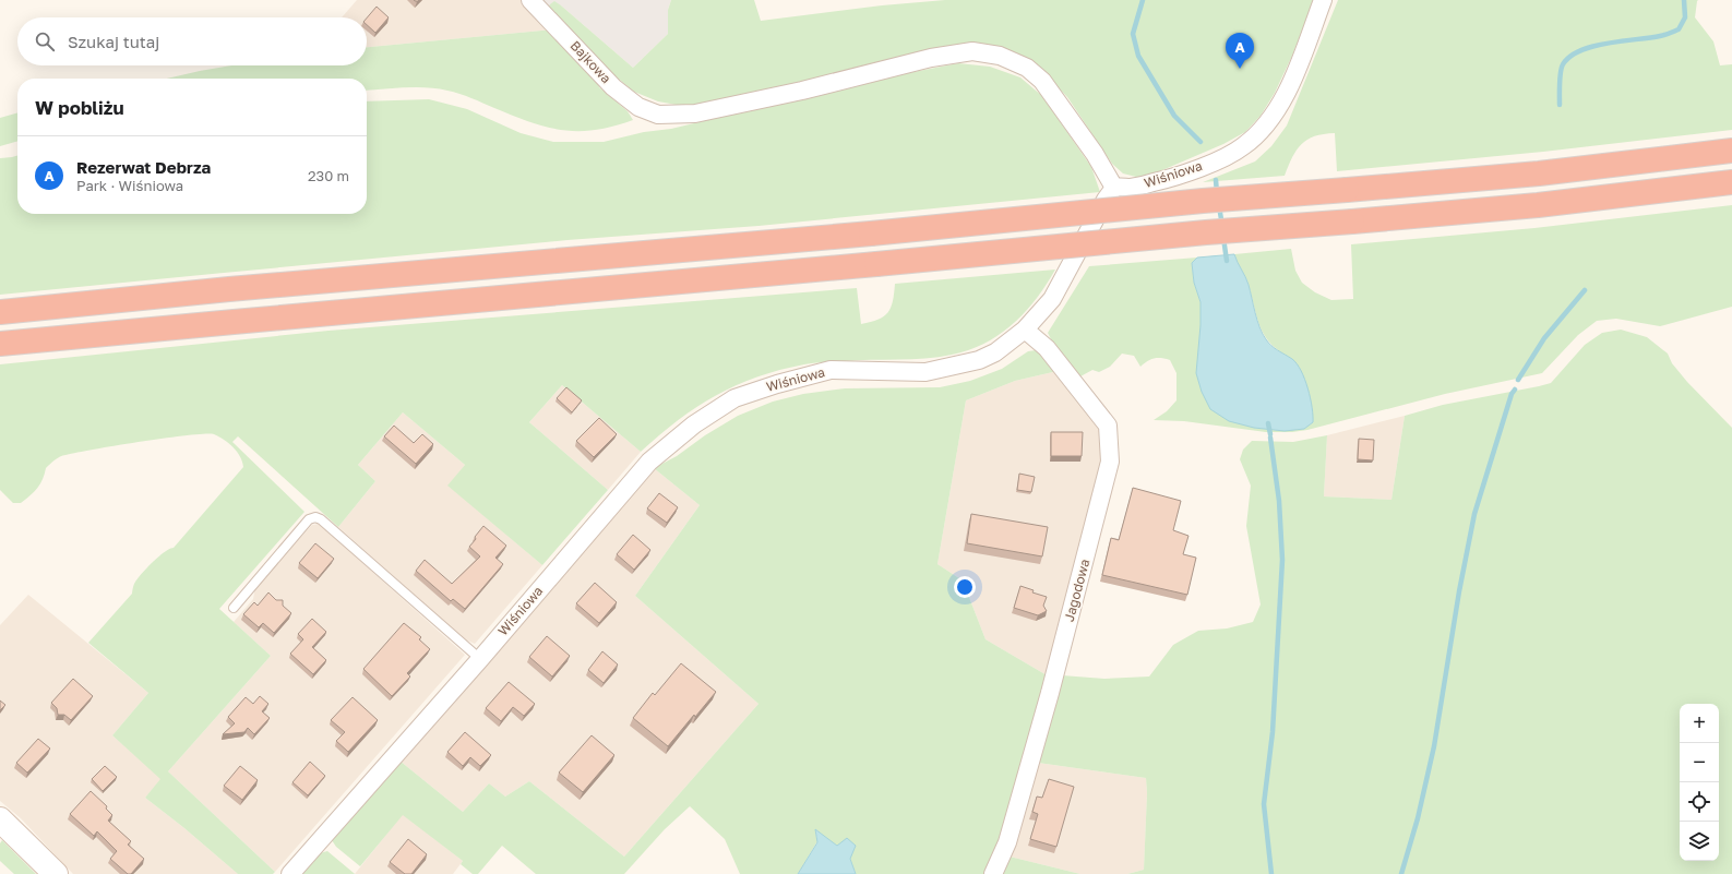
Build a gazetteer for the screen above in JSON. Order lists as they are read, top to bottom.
{
  "streets": {
    "street": ["Bajkowa", "Wiśniowa", "Jagodowa"]
  },
  "crossings": [
    ["Bajkowa", "Wiśniowa"],
    ["Wiśniowa", "Jagodowa"]
  ],
  "page": {
    "search": "Szukaj tutaj",
    "pins": "A",
    "heading": "W pobliżu",
    "list": [
      {
        "mark": "A",
        "name": "Rezerwat Debrza",
        "note": "Park · Wiśniowa",
        "value": "230 m"
      }
    ],
    "map_buttons": ["+", "−"]
  }
}
